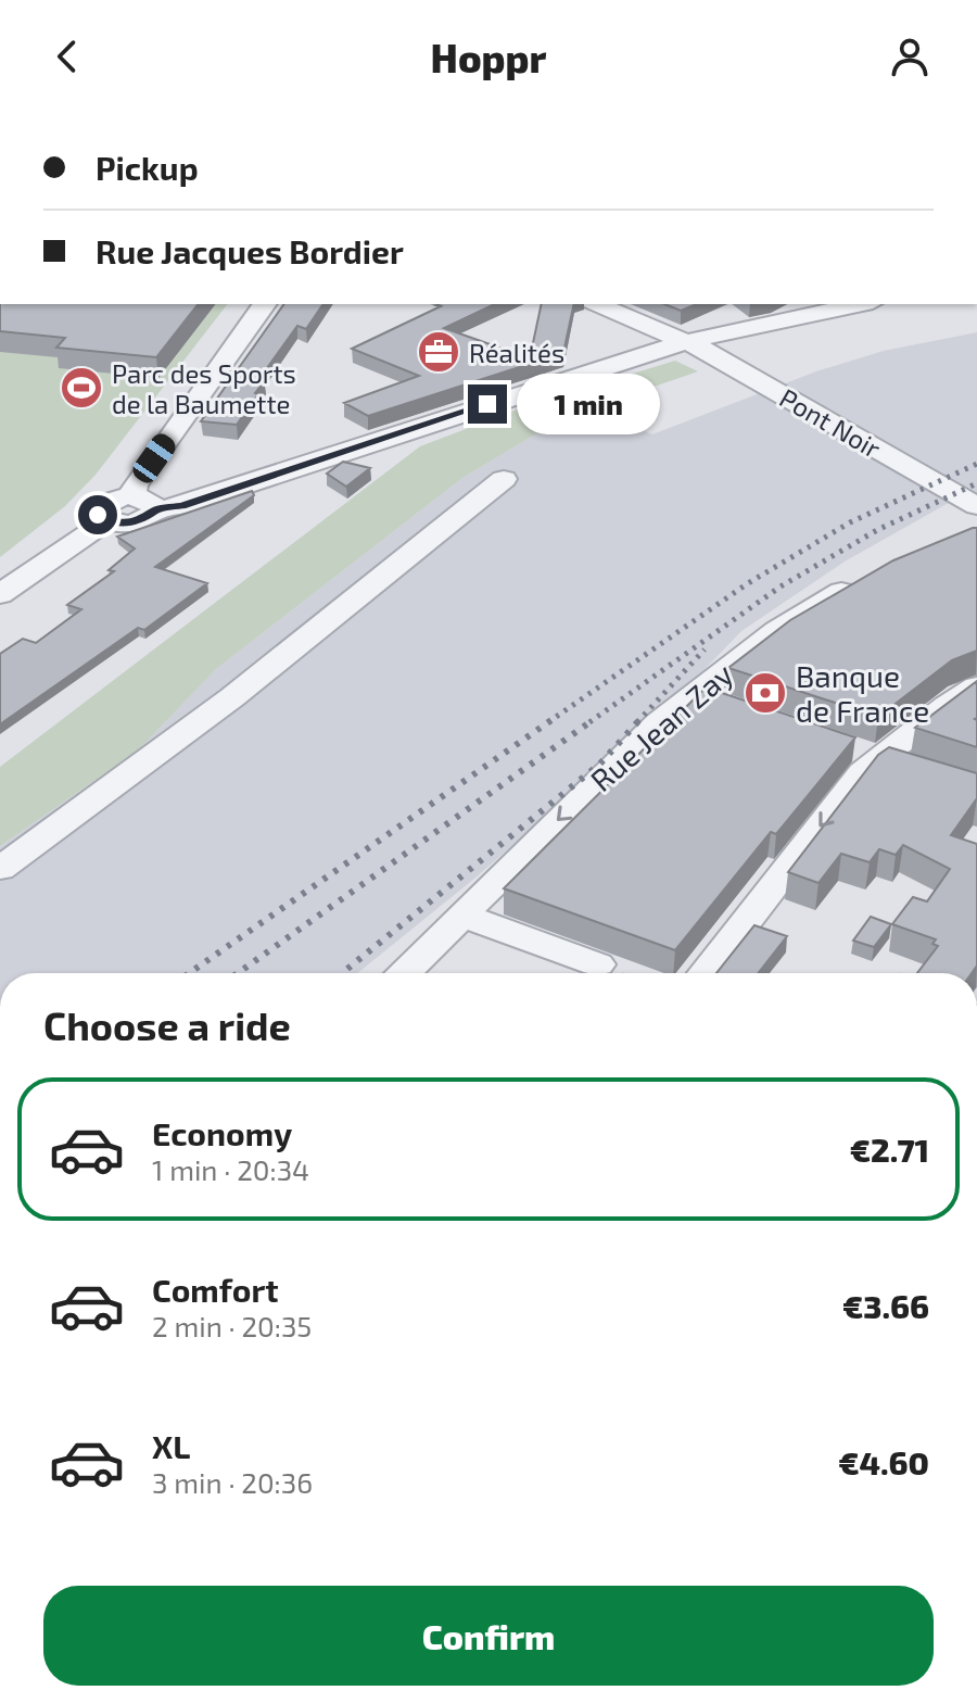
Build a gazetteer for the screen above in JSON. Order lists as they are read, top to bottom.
{
  "streets": {
    "street": ["Pont Noir", "Rue Jean Zay"]
  },
  "places": {
    "office": ["Réalités"],
    "sports": ["Parc des Sports de la Baumette"],
    "bank": ["Banque de France"]
  },
  "page": {
    "header": "Hoppr",
    "banner": ["Pickup", "Rue Jacques Bordier"],
    "bubble": "1 min",
    "heading": "Choose a ride",
    "list": [
      {
        "name": "Economy",
        "note": "1 min · 20:34",
        "value": "€2.71"
      },
      {
        "name": "Comfort",
        "note": "2 min · 20:35",
        "value": "€3.66"
      },
      {
        "name": "XL",
        "note": "3 min · 20:36",
        "value": "€4.60"
      }
    ],
    "buttons": "Confirm"
  }
}
